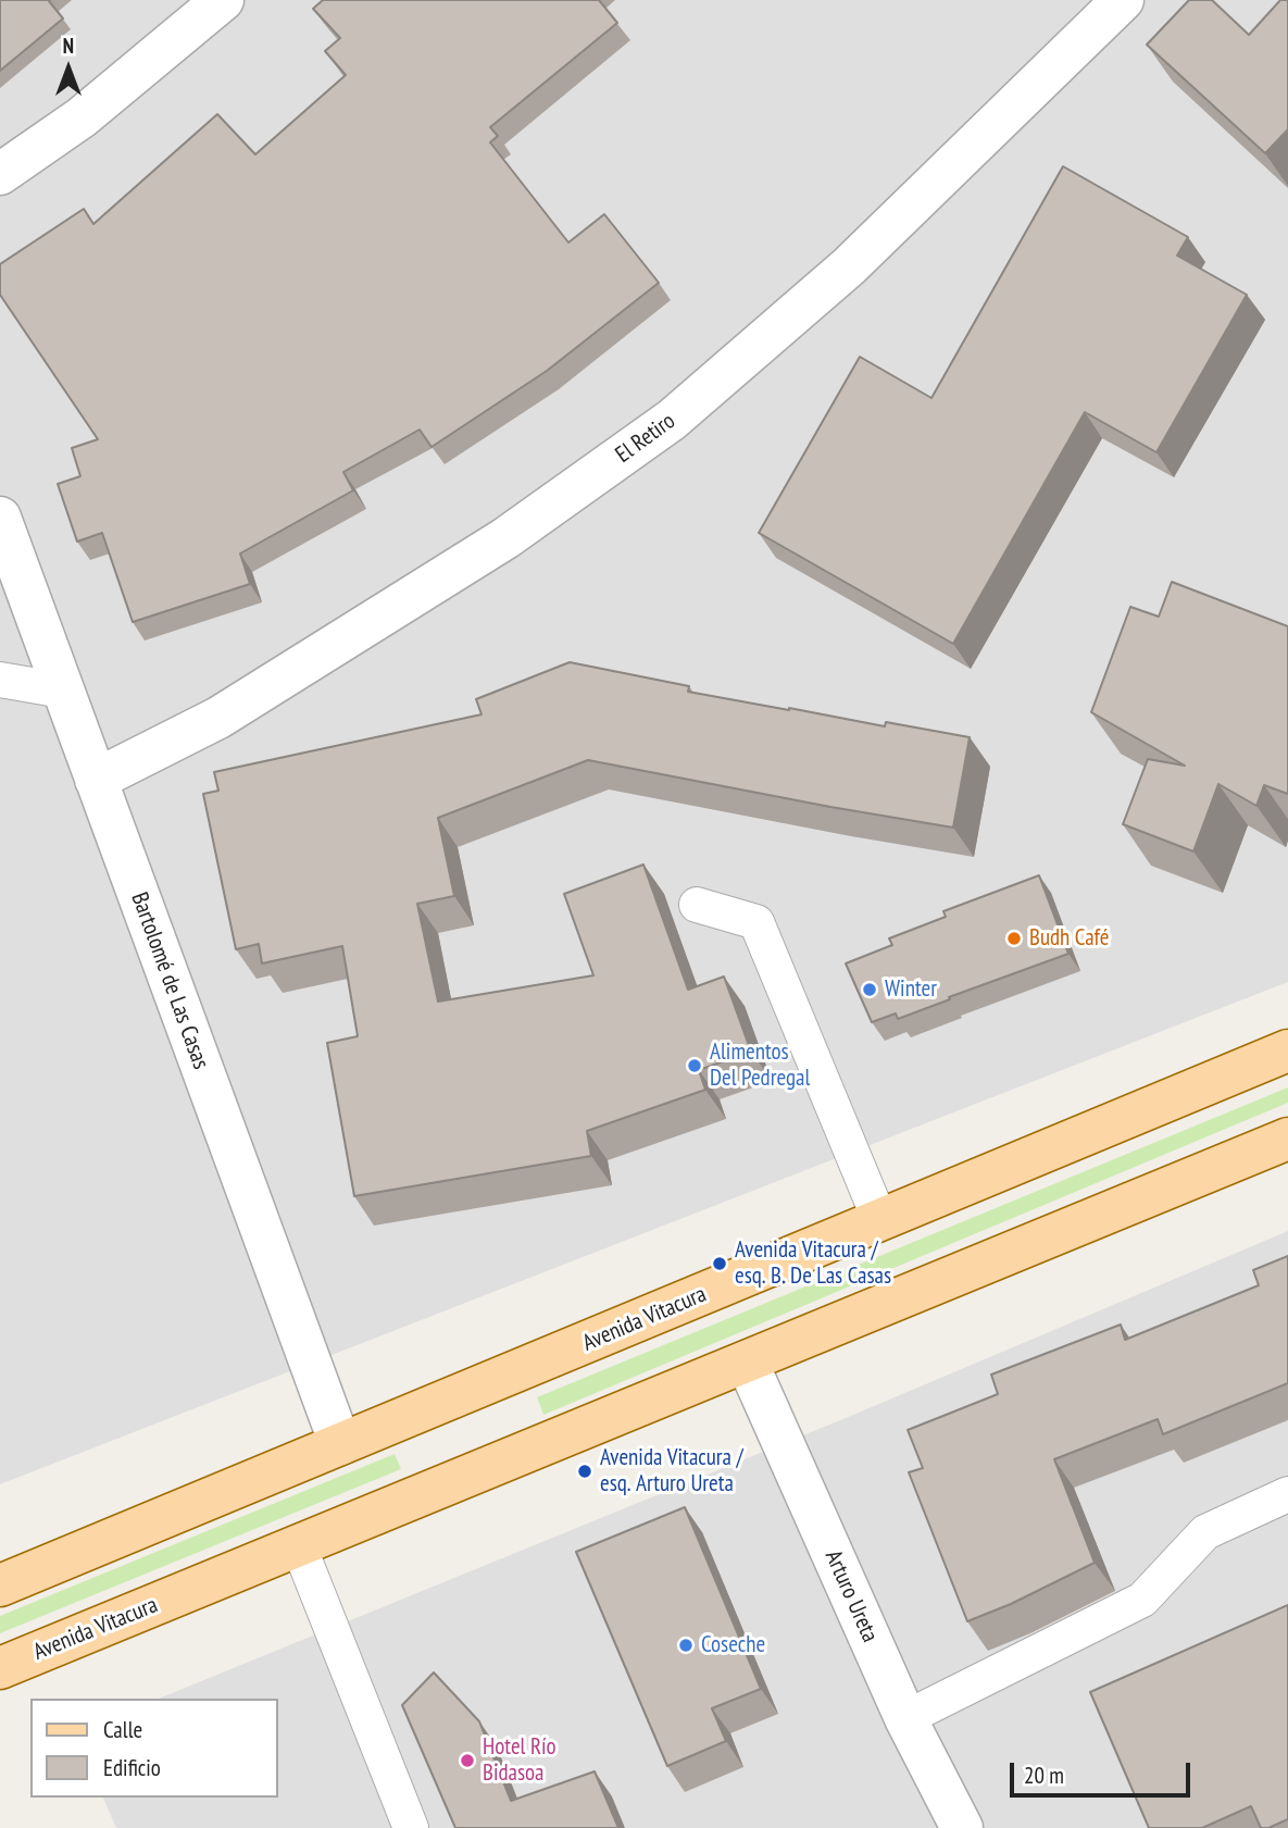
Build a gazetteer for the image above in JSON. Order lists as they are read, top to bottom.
{
  "streets": {
    "main road": ["Avenida Vitacura"],
    "street": ["El Retiro", "Bartolomé de Las Casas", "Arturo Ureta"]
  },
  "crossings": [
    ["El Retiro", "Bartolomé de Las Casas"],
    ["Bartolomé de Las Casas", "Avenida Vitacura"],
    ["Avenida Vitacura", "Arturo Ureta"]
  ],
  "places": [
    "Budh Café",
    "Winter",
    "Alimentos Del Pedregal",
    "Avenida Vitacura / esq. B. De Las Casas",
    "Avenida Vitacura / esq. Arturo Ureta",
    "Coseche",
    "Hotel Río Bidasoa"
  ],
  "legend": ["Calle", "Edificio"],
  "scale_bar": "20 m",
  "north": "top"
}
